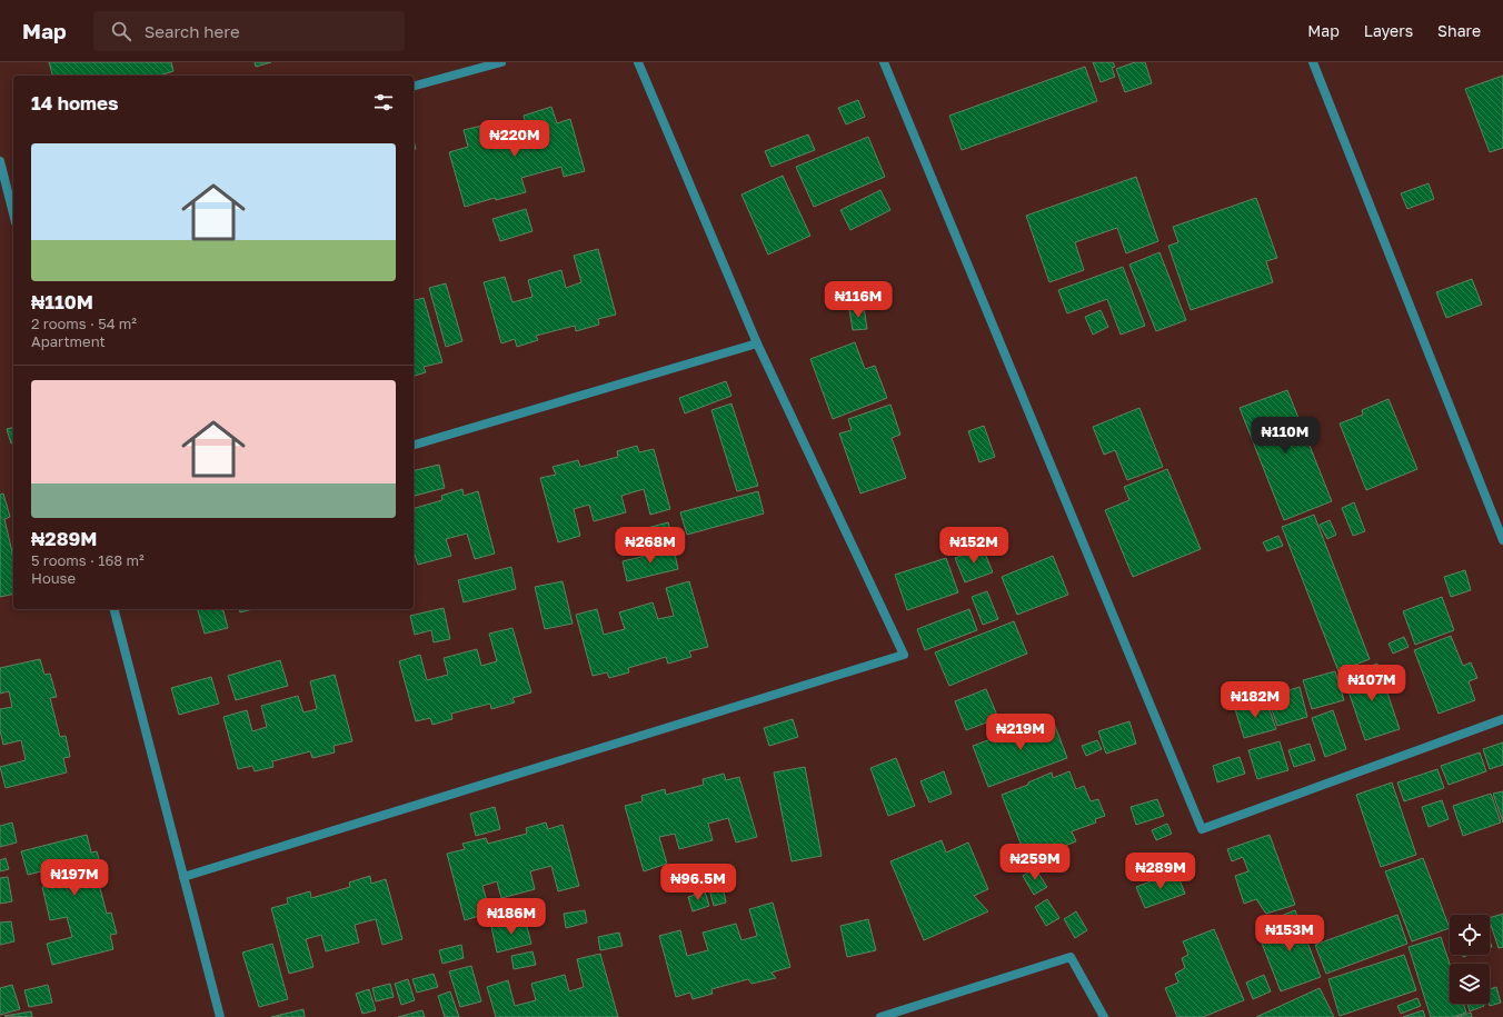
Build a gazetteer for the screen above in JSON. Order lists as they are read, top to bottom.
{
  "page": {
    "header": "Map",
    "search": "Search here",
    "nav": ["Map", "Layers", "Share"],
    "heading": "14 homes",
    "price": [
      "₦220M",
      "₦116M",
      "₦110M",
      "₦268M",
      "₦152M",
      "₦107M",
      "₦182M",
      "₦219M",
      "₦259M",
      "₦289M",
      "₦197M",
      "₦96.5M",
      "₦186M",
      "₦153M"
    ],
    "list": [
      {
        "name": "₦110M",
        "note": "2 rooms · 54 m² · Apartment"
      },
      {
        "name": "₦289M",
        "note": "5 rooms · 168 m² · House"
      }
    ]
  }
}
